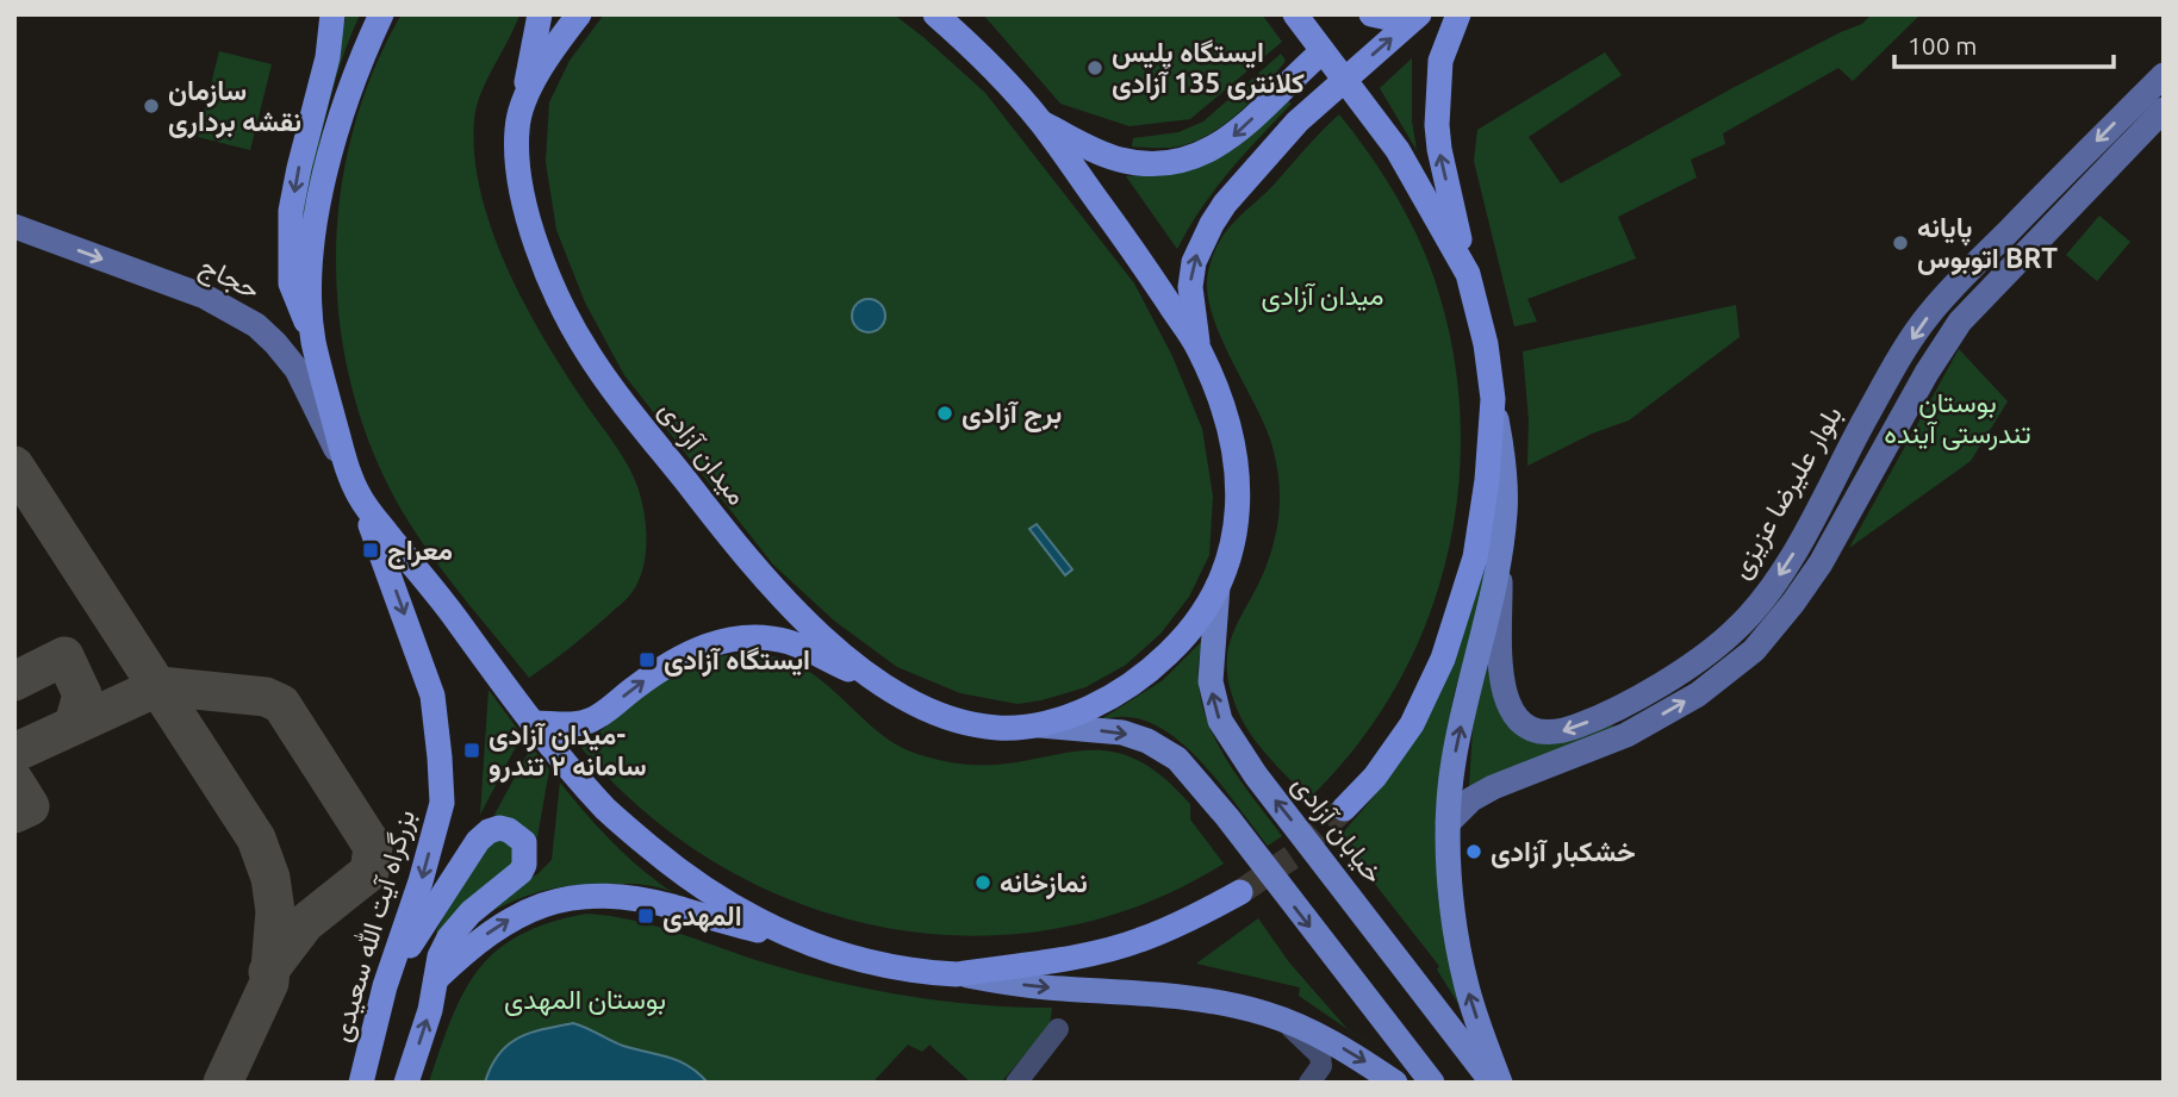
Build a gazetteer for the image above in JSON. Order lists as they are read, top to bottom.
{
  "streets": {
    "highway": ["میدان آزادی", "بزرگراه آیت الله سعیدی"],
    "main road": ["حجاج", "بلوار علیرضا عزیزی", "خیابان آزادی"]
  },
  "crossings": [
    ["میدان آزادی", "خیابان آزادی"]
  ],
  "one_way": ["حجاج", "بزرگراه آیت الله سعیدی"],
  "parks": ["میدان آزادی", "بوستان تندرستی آینده", "بوستان المهدی"],
  "places": {
    "other": [
      "ایستگاه پلیس کلانتری 135 آزادی",
      "سازمان نقشه برداری",
      "پایانه اتوبوس BRT",
      "برج آزادی",
      "خشکبار آزادی",
      "نمازخانه"
    ],
    "transit": [
      "معراج",
      "ایستگاه آزادی",
      "میدان آزادی- سامانه ۲ تندرو",
      "المهدی"
    ]
  },
  "scale_bar": "100 m"
}
